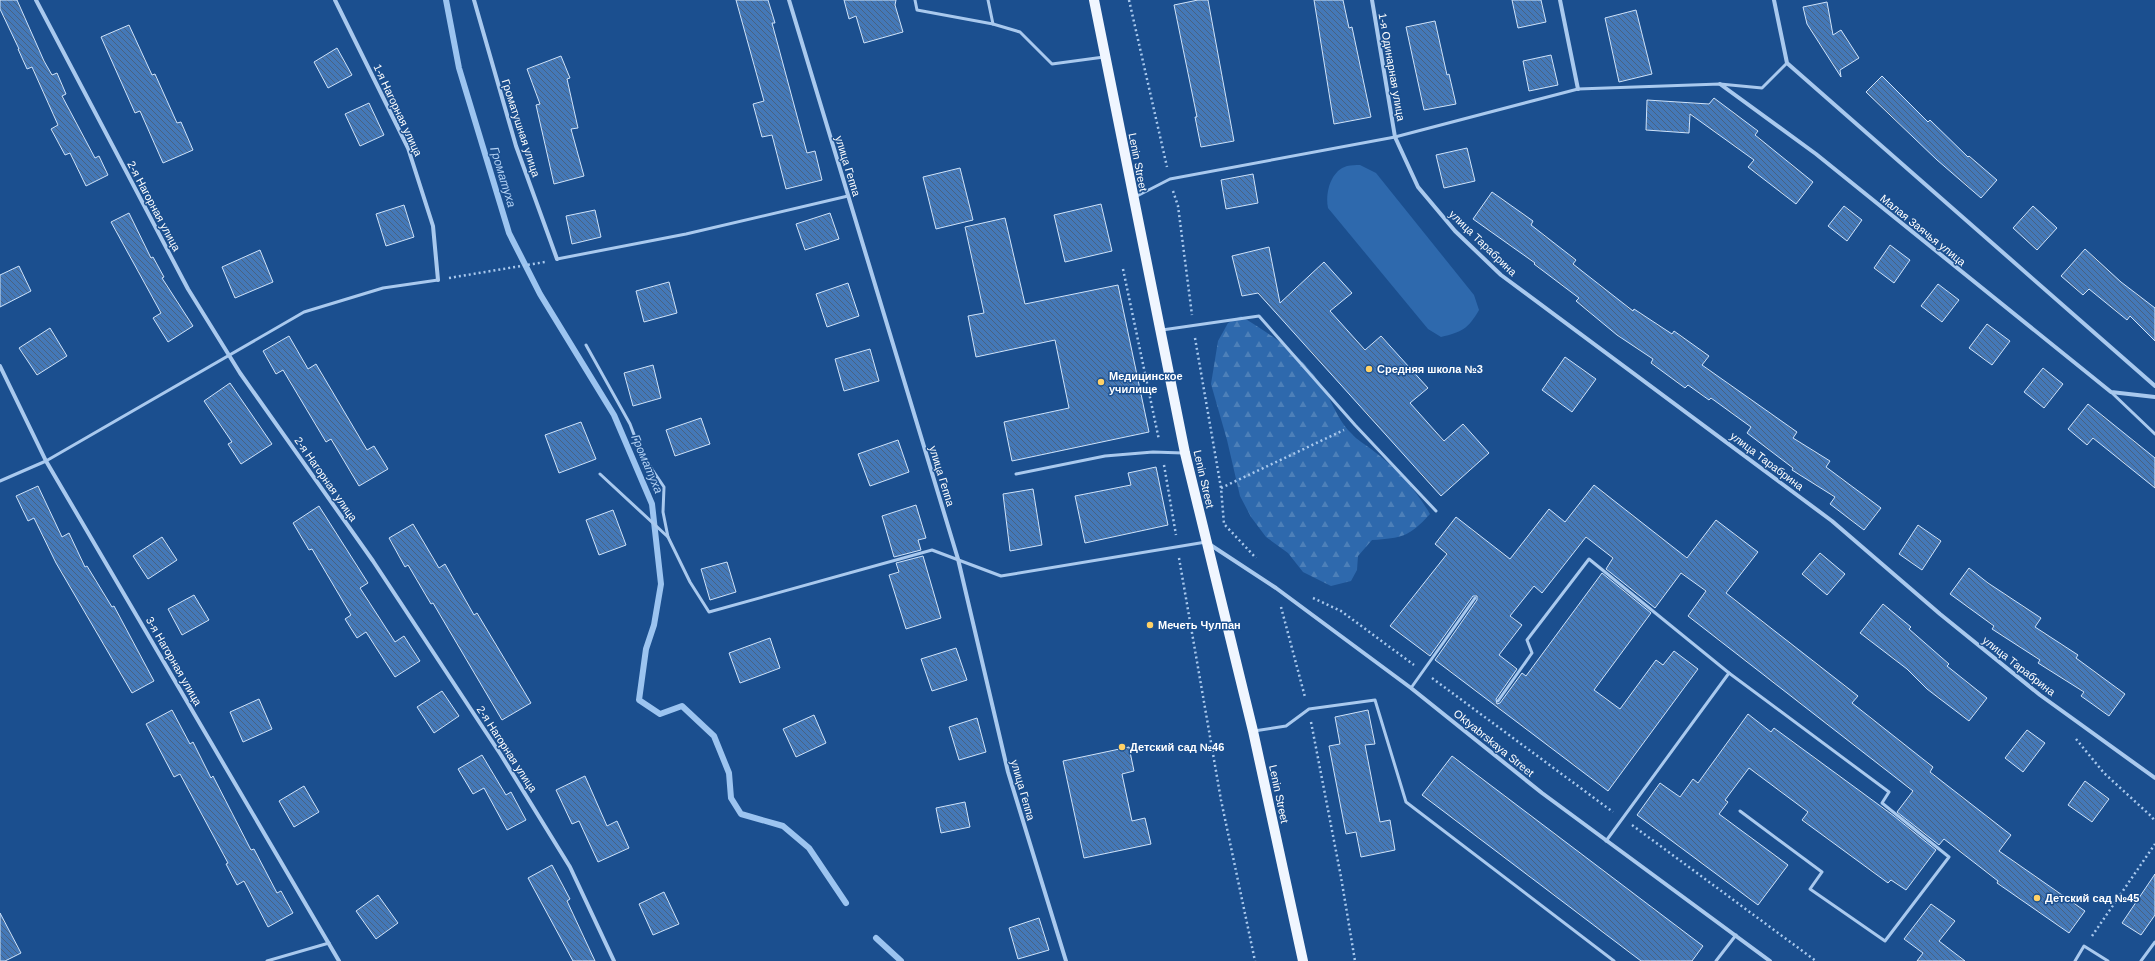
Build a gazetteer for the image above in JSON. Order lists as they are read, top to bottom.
{
  "streets": {
    "main road": ["Lenin Street"],
    "street": [
      "1-я Одинарная улица",
      "1-я Нагорная улица",
      "Громатушная улица",
      "улица Геппа",
      "2-я Нагорная улица",
      "Малая Заячья улица",
      "улица Тарабрина",
      "3-я Нагорная улица",
      "Oktyabrskaya Street"
    ]
  },
  "crossings": [
    ["1-я Одинарная улица", "улица Тарабрина"],
    ["Lenin Street", "Oktyabrskaya Street"]
  ],
  "water": ["Громатуха"],
  "places": [
    "Средняя школа №3",
    "Медицинское училище",
    "Мечеть Чулпан",
    "Детский сад №46",
    "Детский сад №45"
  ]
}
